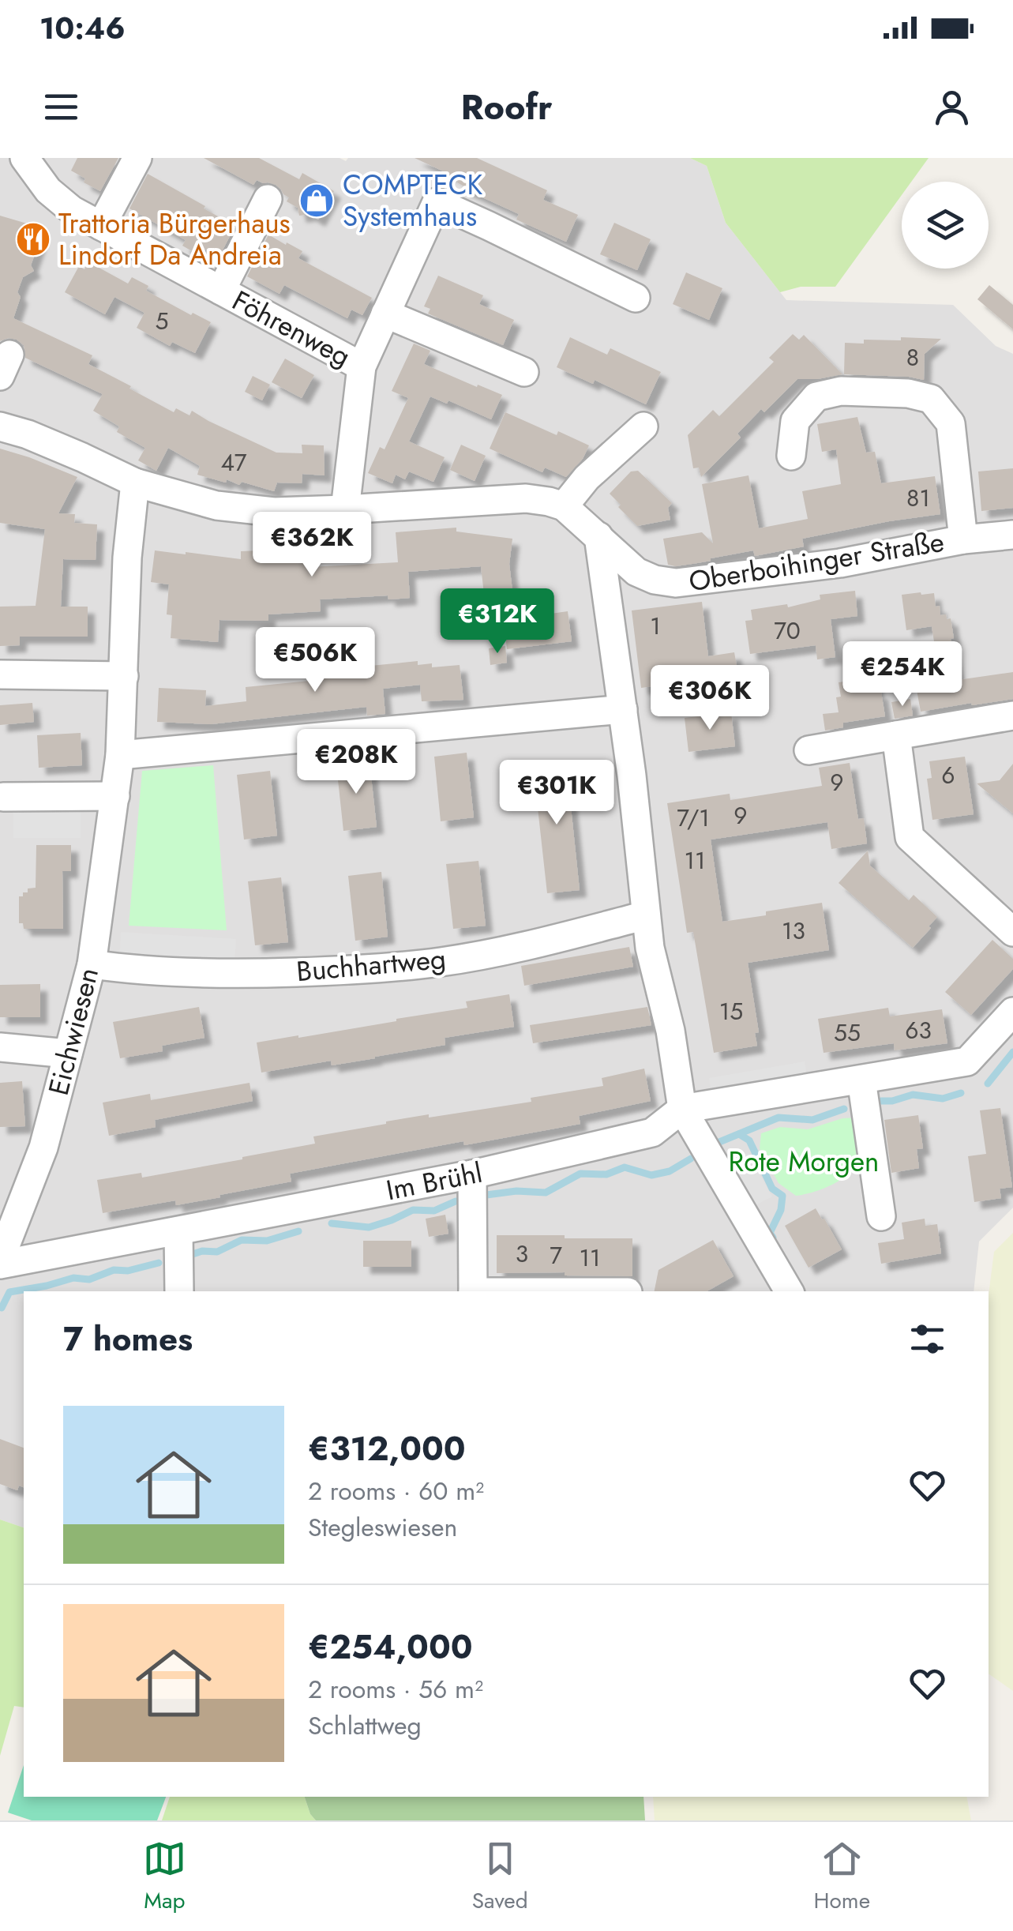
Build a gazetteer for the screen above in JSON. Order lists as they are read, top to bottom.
{
  "streets": {
    "street": [
      "Föhrenweg",
      "Oberboihinger Straße",
      "Buchhartweg",
      "Eichwiesen",
      "Im Brühl"
    ]
  },
  "crossings": [
    ["Oberboihinger Straße", "Eichwiesen"],
    ["Buchhartweg", "Eichwiesen"],
    ["Eichwiesen", "Im Brühl"]
  ],
  "parks": ["Rote Morgen"],
  "places": {
    "shop": ["COMPTECK Systemhaus"],
    "restaurant": ["Trattoria Bürgerhaus Lindorf Da Andreia"]
  },
  "house_numbers": [
    "5",
    "8",
    "47",
    "81",
    "1",
    "70",
    "6",
    "9",
    "9",
    "7/1",
    "11",
    "13",
    "15",
    "63",
    "55",
    "3",
    "7",
    "11"
  ],
  "page": {
    "status": "10:46",
    "header": "Roofr",
    "price": [
      "€362K",
      "€312K",
      "€506K",
      "€254K",
      "€306K",
      "€208K",
      "€301K"
    ],
    "heading": "7 homes",
    "list": [
      {
        "name": "€312,000",
        "note": "2 rooms · 60 m² · Stegleswiesen"
      },
      {
        "name": "€254,000",
        "note": "2 rooms · 56 m² · Schlattweg"
      }
    ],
    "tabs": ["Map", "Saved", "Home"]
  }
}
